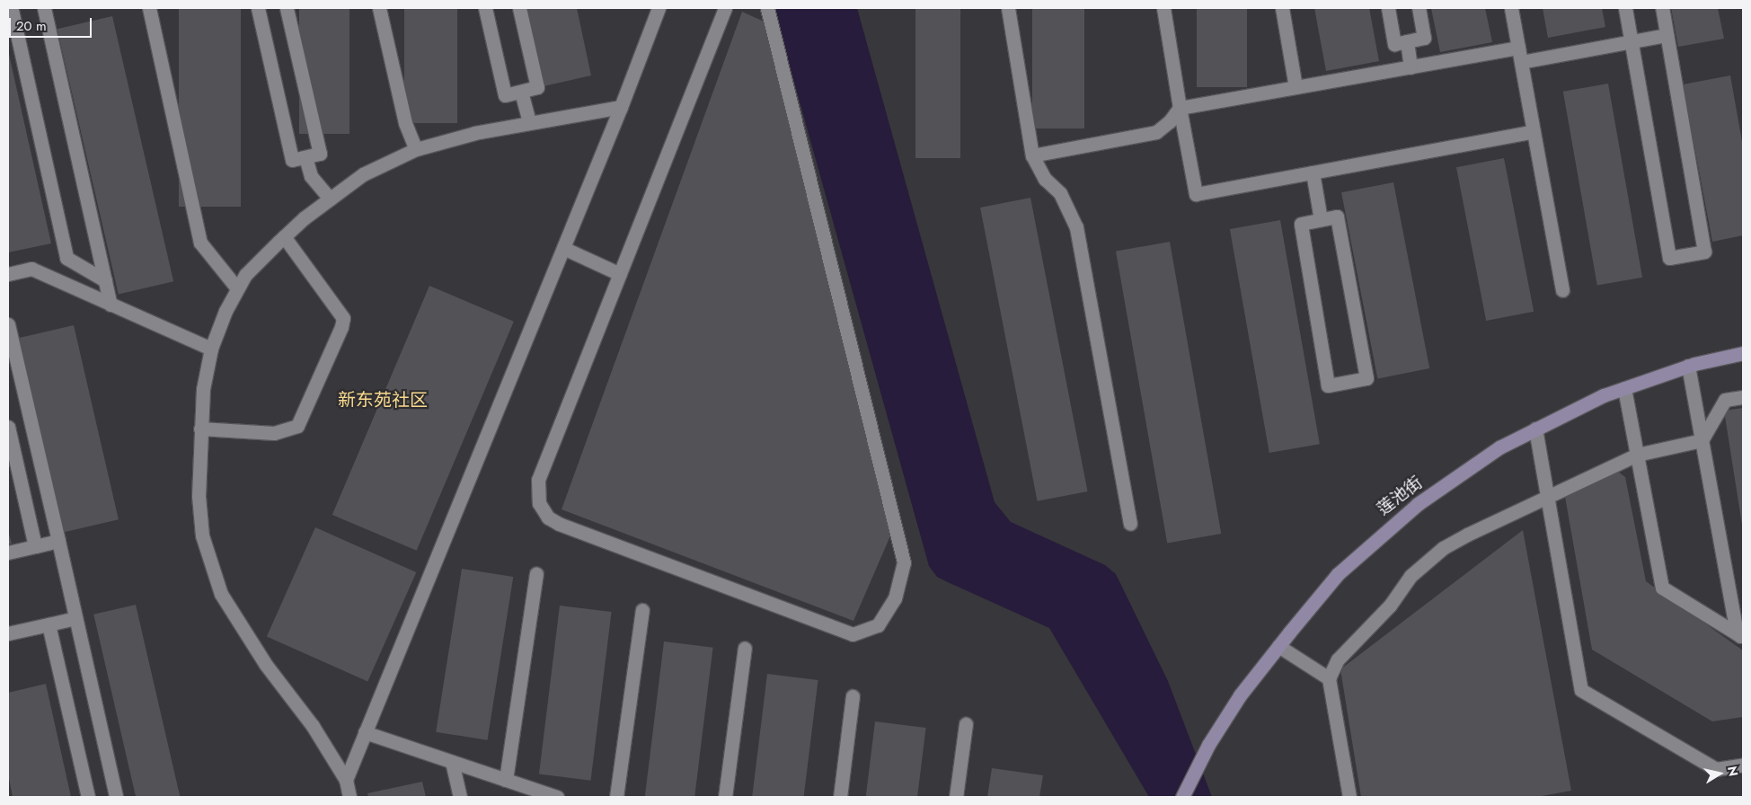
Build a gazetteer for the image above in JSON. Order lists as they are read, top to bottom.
{
  "streets": {
    "main road": ["莲池街"]
  },
  "districts": ["新东苑社区"],
  "scale_bar": "20 m",
  "north": "right"
}
